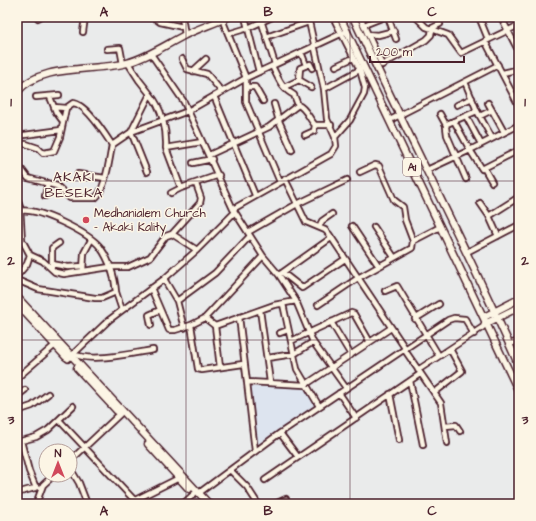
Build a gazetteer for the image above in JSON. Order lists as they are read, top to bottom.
{
  "streets": {
    "main road": ["A1"]
  },
  "districts": ["AKAKI BESEKA"],
  "places": ["Medhanialem Church - Akaki Kality"],
  "scale_bar": "200 m",
  "north": "top",
  "grid": {
    "columns": ["A", "B", "C"],
    "rows": ["1", "2", "3"]
  }
}
